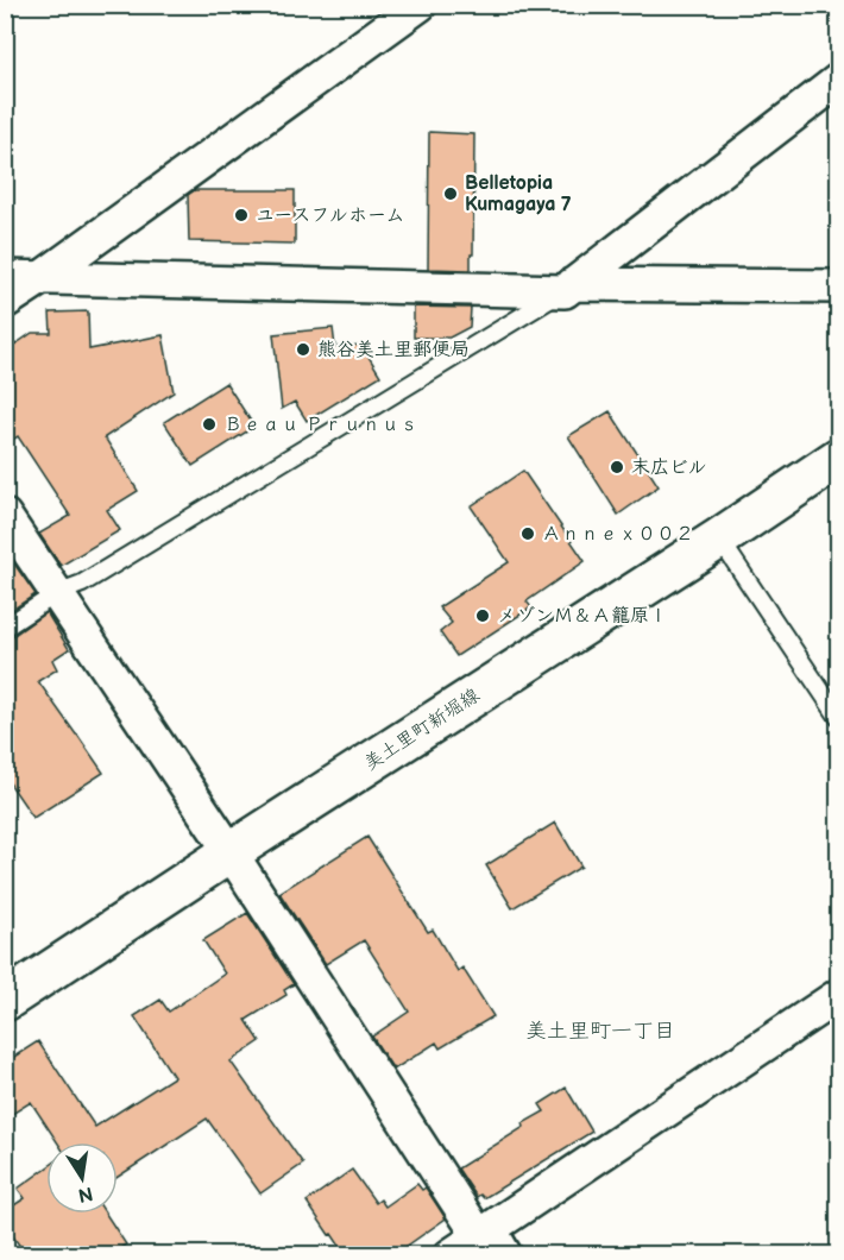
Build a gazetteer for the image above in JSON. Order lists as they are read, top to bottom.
{
  "streets": {
    "main road": ["美土里町新堀線"]
  },
  "districts": ["美土里町一丁目"],
  "places": [
    "Belletopia Kumagaya 7",
    "ユースフルホーム",
    "熊谷美土里郵便局",
    "Ｂｅａｕ Ｐｒｕｎｕｓ",
    "末広ビル",
    "Ａｎｎｅｘ００２",
    "メゾンＭ＆Ａ籠原Ｉ"
  ],
  "north": "bottom"
}
